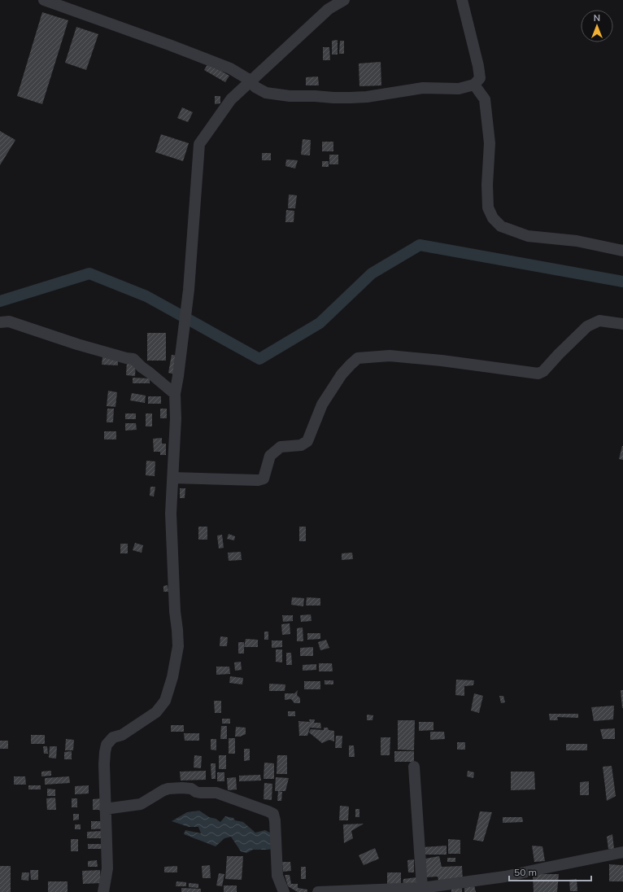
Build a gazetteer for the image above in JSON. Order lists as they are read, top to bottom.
{
  "scale_bar": "50 m",
  "north": "top"
}
